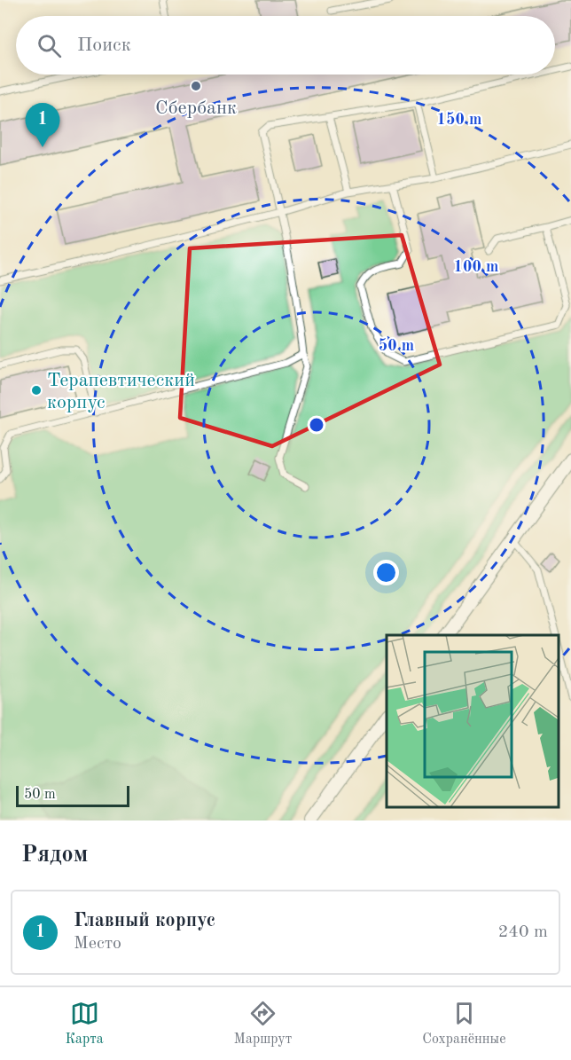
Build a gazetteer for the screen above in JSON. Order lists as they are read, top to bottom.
{
  "places": ["Сбербанк", "Терапевтический корпус"],
  "scale_bar": "50 m",
  "page": {
    "search": "Поиск",
    "pins": "1",
    "scale": "50 m",
    "heading": "Рядом",
    "list": [
      {
        "mark": "1",
        "name": "Главный корпус",
        "note": "Место",
        "value": "240 m"
      }
    ],
    "nav": ["Карта", "Маршрут", "Сохранённые"]
  },
  "rings": ["150 m", "100 m", "50 m"]
}
